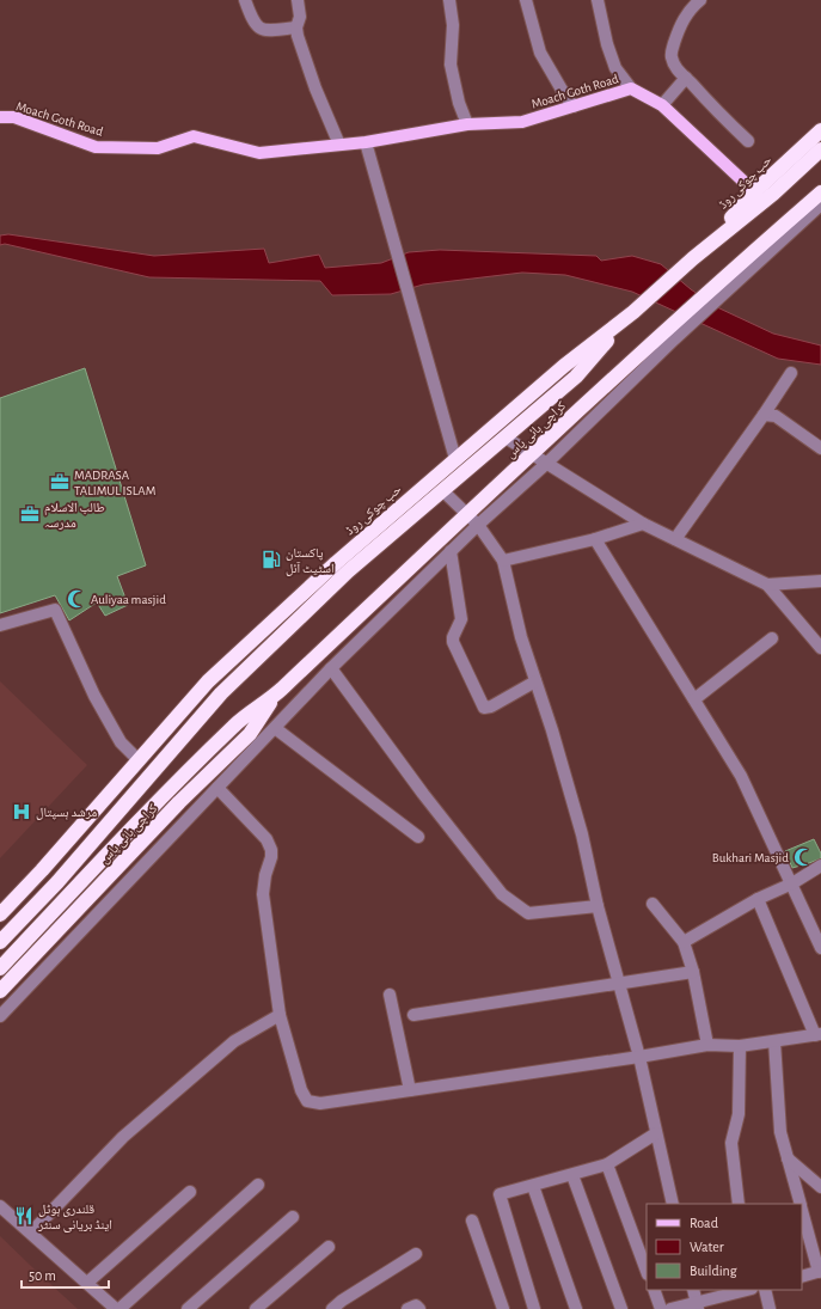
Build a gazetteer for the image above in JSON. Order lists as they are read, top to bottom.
{
  "streets": {
    "highway": ["حب چوکی روڈ", "کراچی بائی پاس"],
    "main road": ["Moach Goth Road"]
  },
  "crossings": [
    ["Moach Goth Road", "حب چوکی روڈ"]
  ],
  "places": {
    "office": ["MADRASA TALIMUL ISLAM", "طالب الاسلام مدرسہ"],
    "fuel station": ["پاکستان اسٹیٹ آئل"],
    "mosque": ["Auliyaa masjid", "Bukhari Masjid"],
    "hospital": ["مرشد ہسپتال"],
    "restaurant": ["قلندری ہوٹل اینڈ بریانی سنٹر"]
  },
  "legend": ["Road", "Water", "Building"],
  "scale_bar": "50 m"
}
